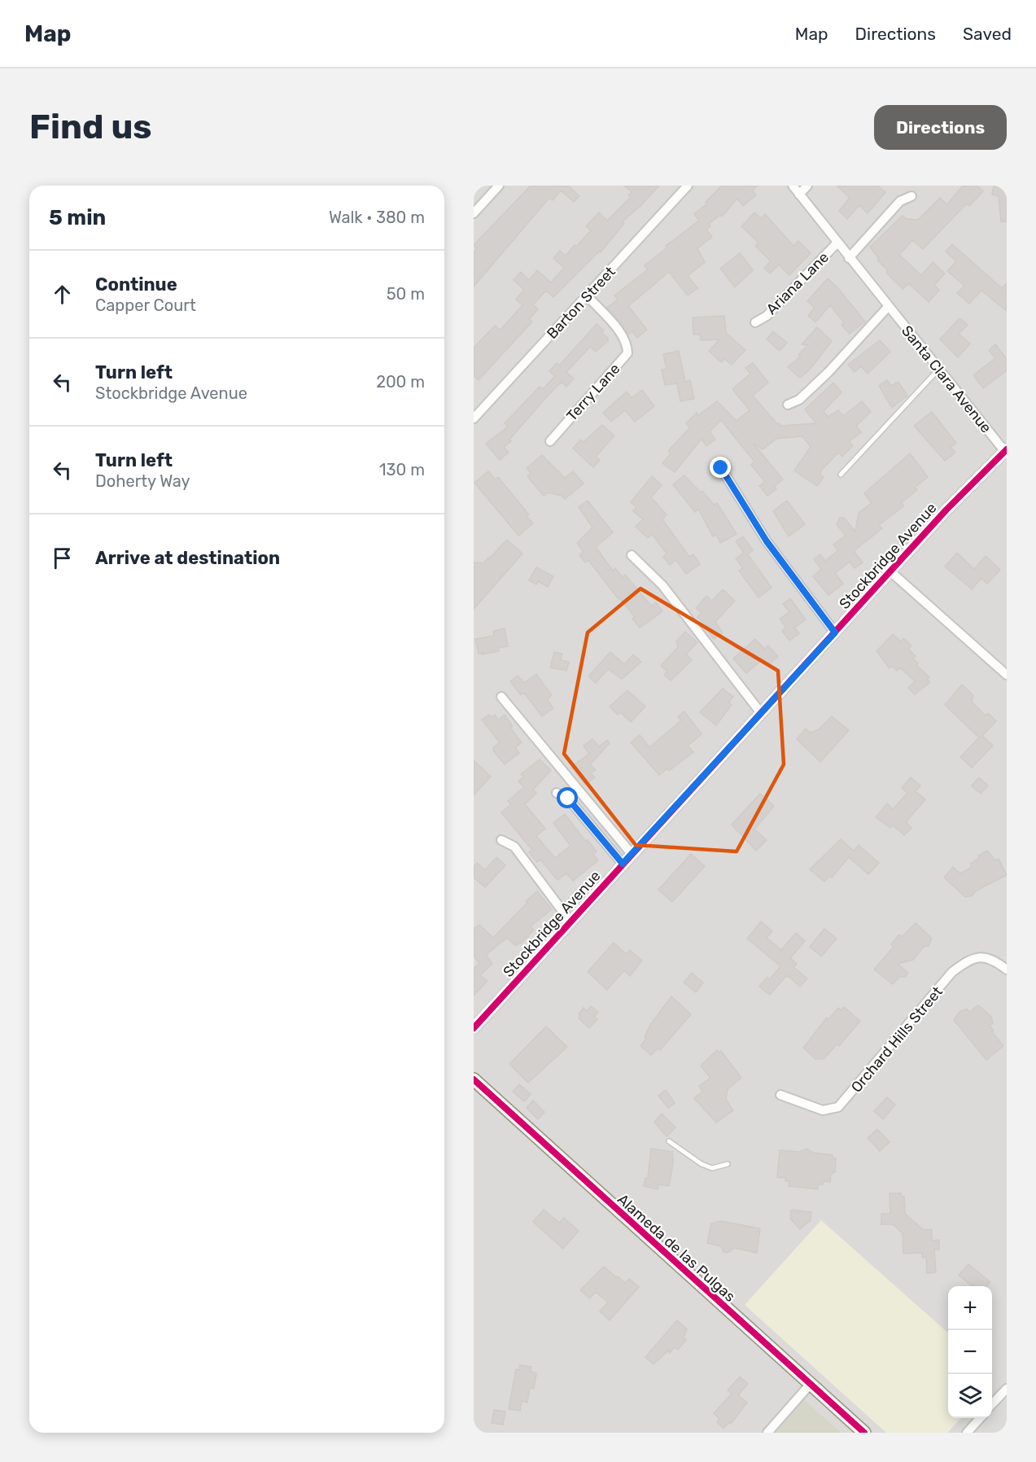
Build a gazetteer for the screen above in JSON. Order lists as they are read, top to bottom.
{
  "streets": {
    "main road": ["Alameda de las Pulgas"],
    "street": [
      "Ariana Lane",
      "Barton Street",
      "Santa Clara Avenue",
      "Terry Lane",
      "Stockbridge Avenue",
      "Orchard Hills Street"
    ]
  },
  "crossings": [
    ["Ariana Lane", "Santa Clara Avenue"],
    ["Barton Street", "Terry Lane"],
    ["Santa Clara Avenue", "Stockbridge Avenue"]
  ],
  "page": {
    "header": "Map",
    "nav": ["Map", "Directions", "Saved"],
    "buttons": "Directions",
    "title": "Find us",
    "heading": ["5 min", "Walk · 380 m"],
    "list": [
      ["Continue", "Capper Court", "50 m"],
      ["Turn left", "Stockbridge Avenue", "200 m"],
      ["Turn left", "Doherty Way", "130 m"],
      "Arrive at destination"
    ],
    "map_buttons": ["+", "−"]
  }
}
